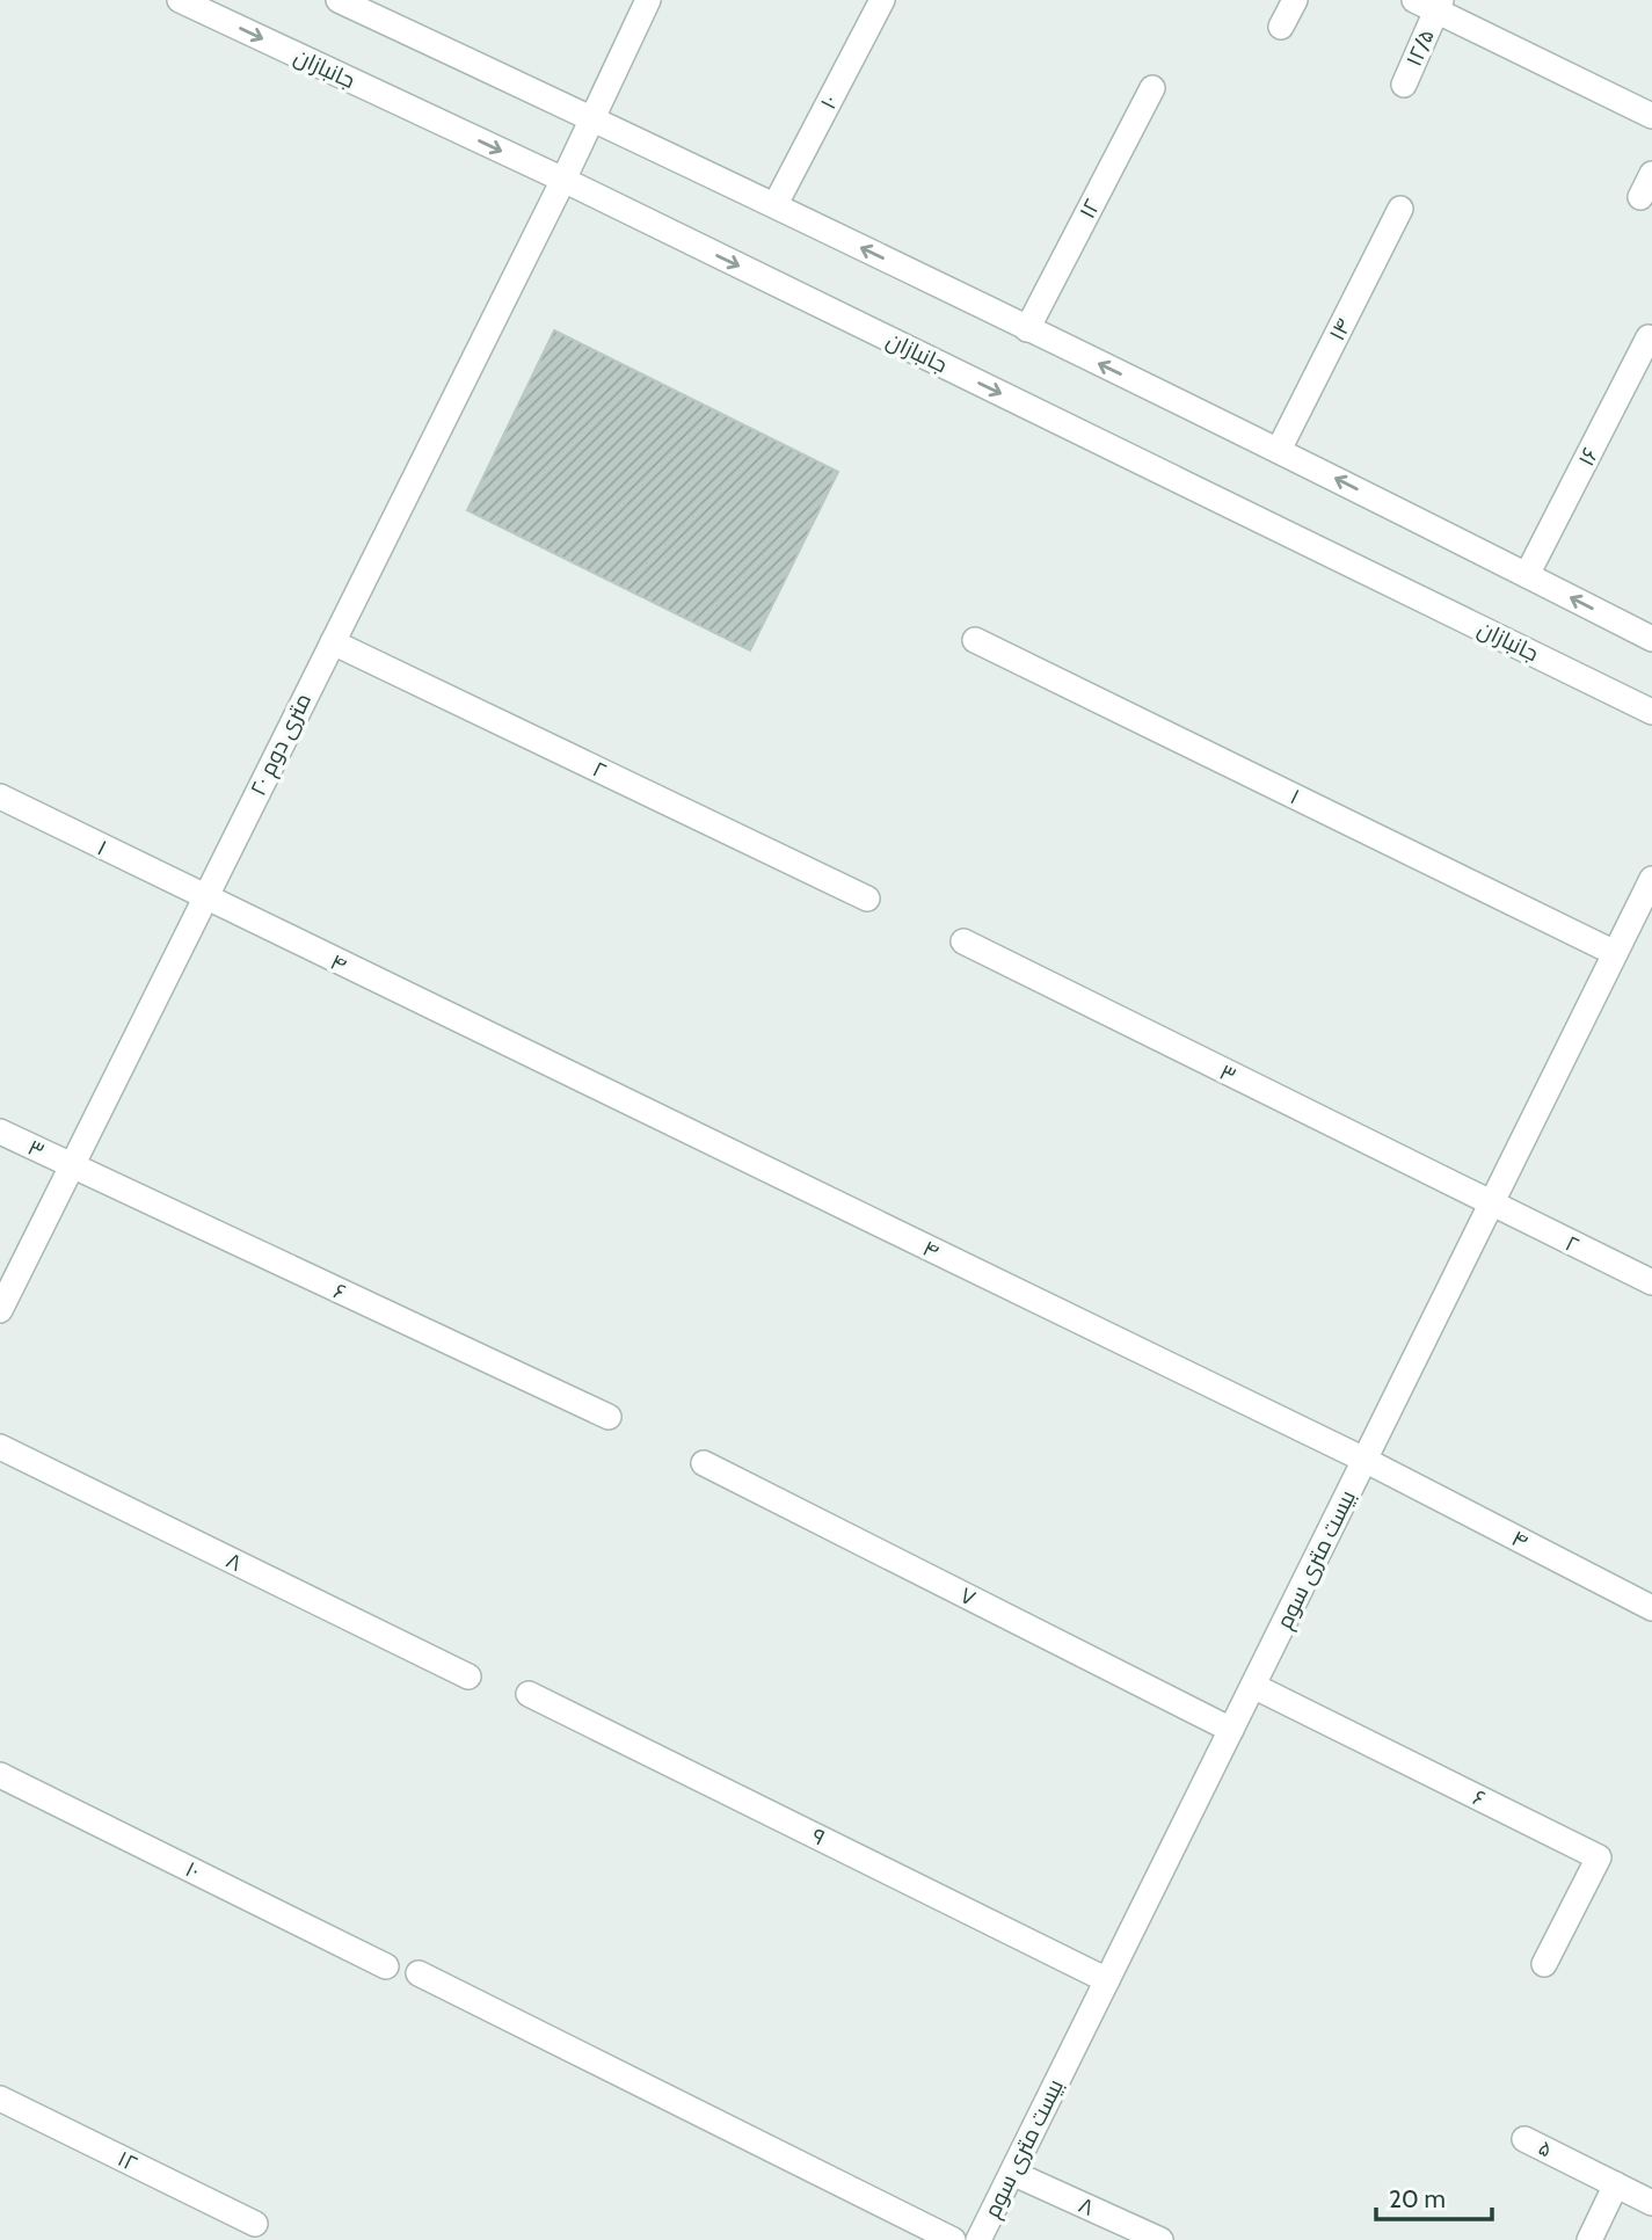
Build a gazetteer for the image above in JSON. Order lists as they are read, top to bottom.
{
  "streets": {
    "street": [
      "۱۲/۵",
      "جانبازان",
      "۱۰",
      "۱۲",
      "۱۴",
      "۱۶",
      "۲۰ متری دوم",
      "۲",
      "۱",
      "۴",
      "۳",
      "۶",
      "بیست متری سوم",
      "۸",
      "۷",
      "۹",
      "۵"
    ]
  },
  "crossings": [
    ["جانبازان", "۲۰ متری دوم"],
    ["۲۰ متری دوم", "۲"],
    ["۲۰ متری دوم", "۱"],
    ["۲۰ متری دوم", "۴"],
    ["۲۰ متری دوم", "۳"],
    ["۲۰ متری دوم", "۶"],
    ["۲", "۳"],
    ["۲", "بیست متری سوم"],
    ["۱", "۴"],
    ["۱", "بیست متری سوم"],
    ["۴", "بیست متری سوم"],
    ["۳", "۶"],
    ["۳", "بیست متری سوم"],
    ["۶", "بیست متری سوم"],
    ["بیست متری سوم", "۸"],
    ["بیست متری سوم", "۷"],
    ["بیست متری سوم", "۹"]
  ],
  "scale_bar": "20 m"
}
